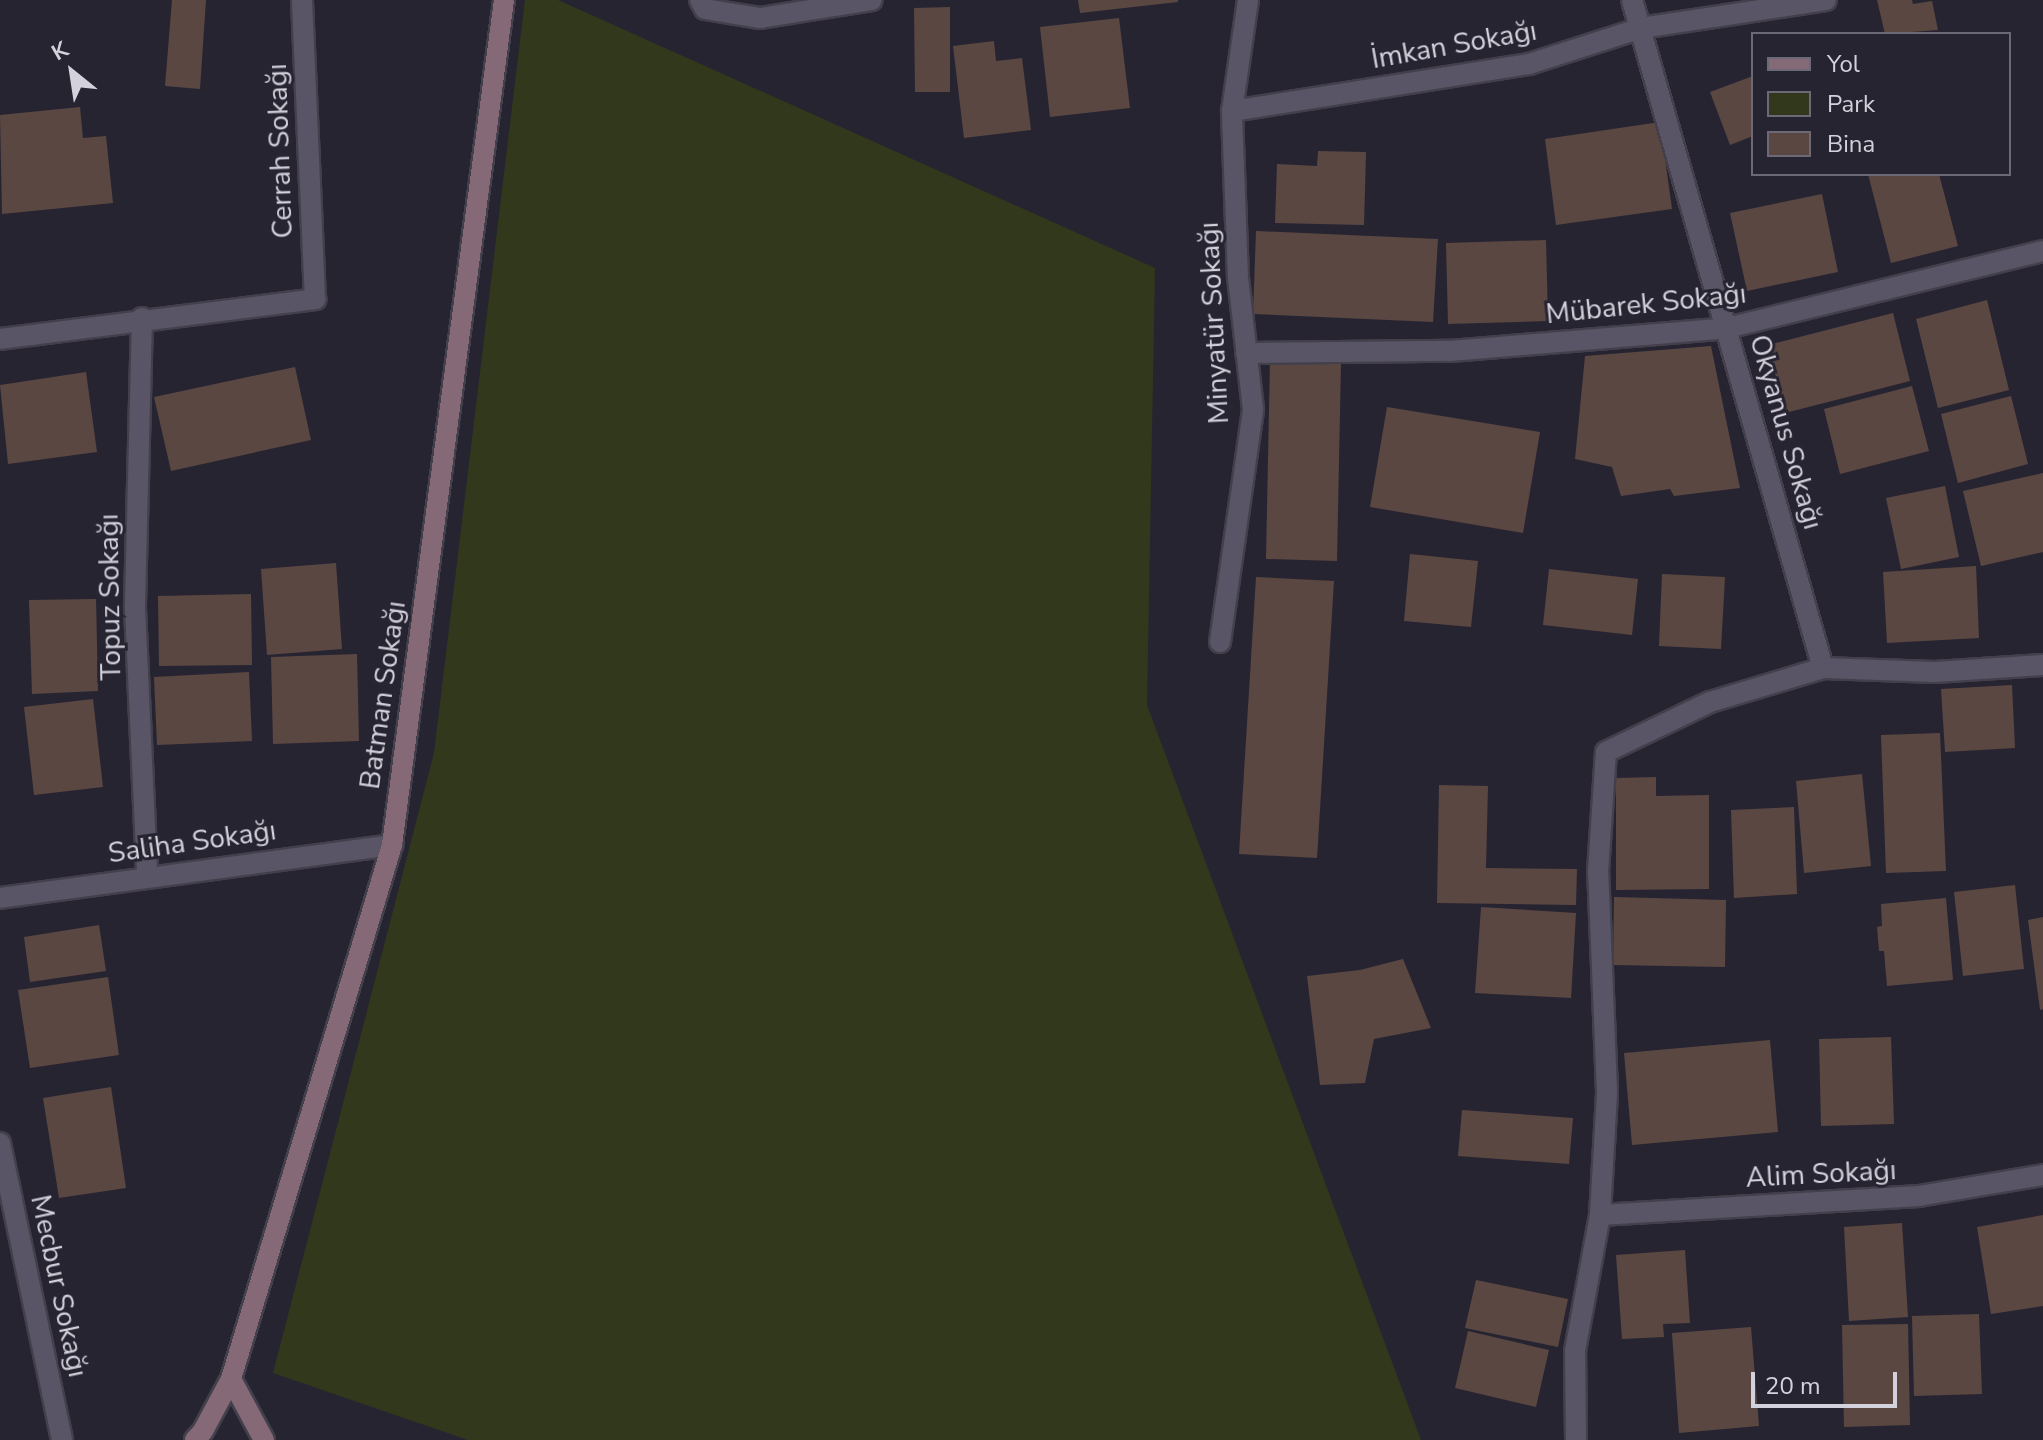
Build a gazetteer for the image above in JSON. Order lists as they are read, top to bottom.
{
  "streets": {
    "street": [
      "İmkan Sokağı",
      "Cerrah Sokağı",
      "Mübarek Sokağı",
      "Minyatür Sokağı",
      "Okyanus Sokağı",
      "Topuz Sokağı",
      "Batman Sokağı",
      "Saliha Sokağı",
      "Alim Sokağı",
      "Mecbur Sokağı"
    ]
  },
  "crossings": [
    ["İmkan Sokağı", "Minyatür Sokağı"],
    ["İmkan Sokağı", "Okyanus Sokağı"],
    ["Cerrah Sokağı", "Topuz Sokağı"],
    ["Mübarek Sokağı", "Minyatür Sokağı"],
    ["Mübarek Sokağı", "Okyanus Sokağı"],
    ["Topuz Sokağı", "Saliha Sokağı"],
    ["Batman Sokağı", "Saliha Sokağı"]
  ],
  "legend": ["Yol", "Park", "Bina"],
  "scale_bar": "20 m",
  "north": "top left"
}
